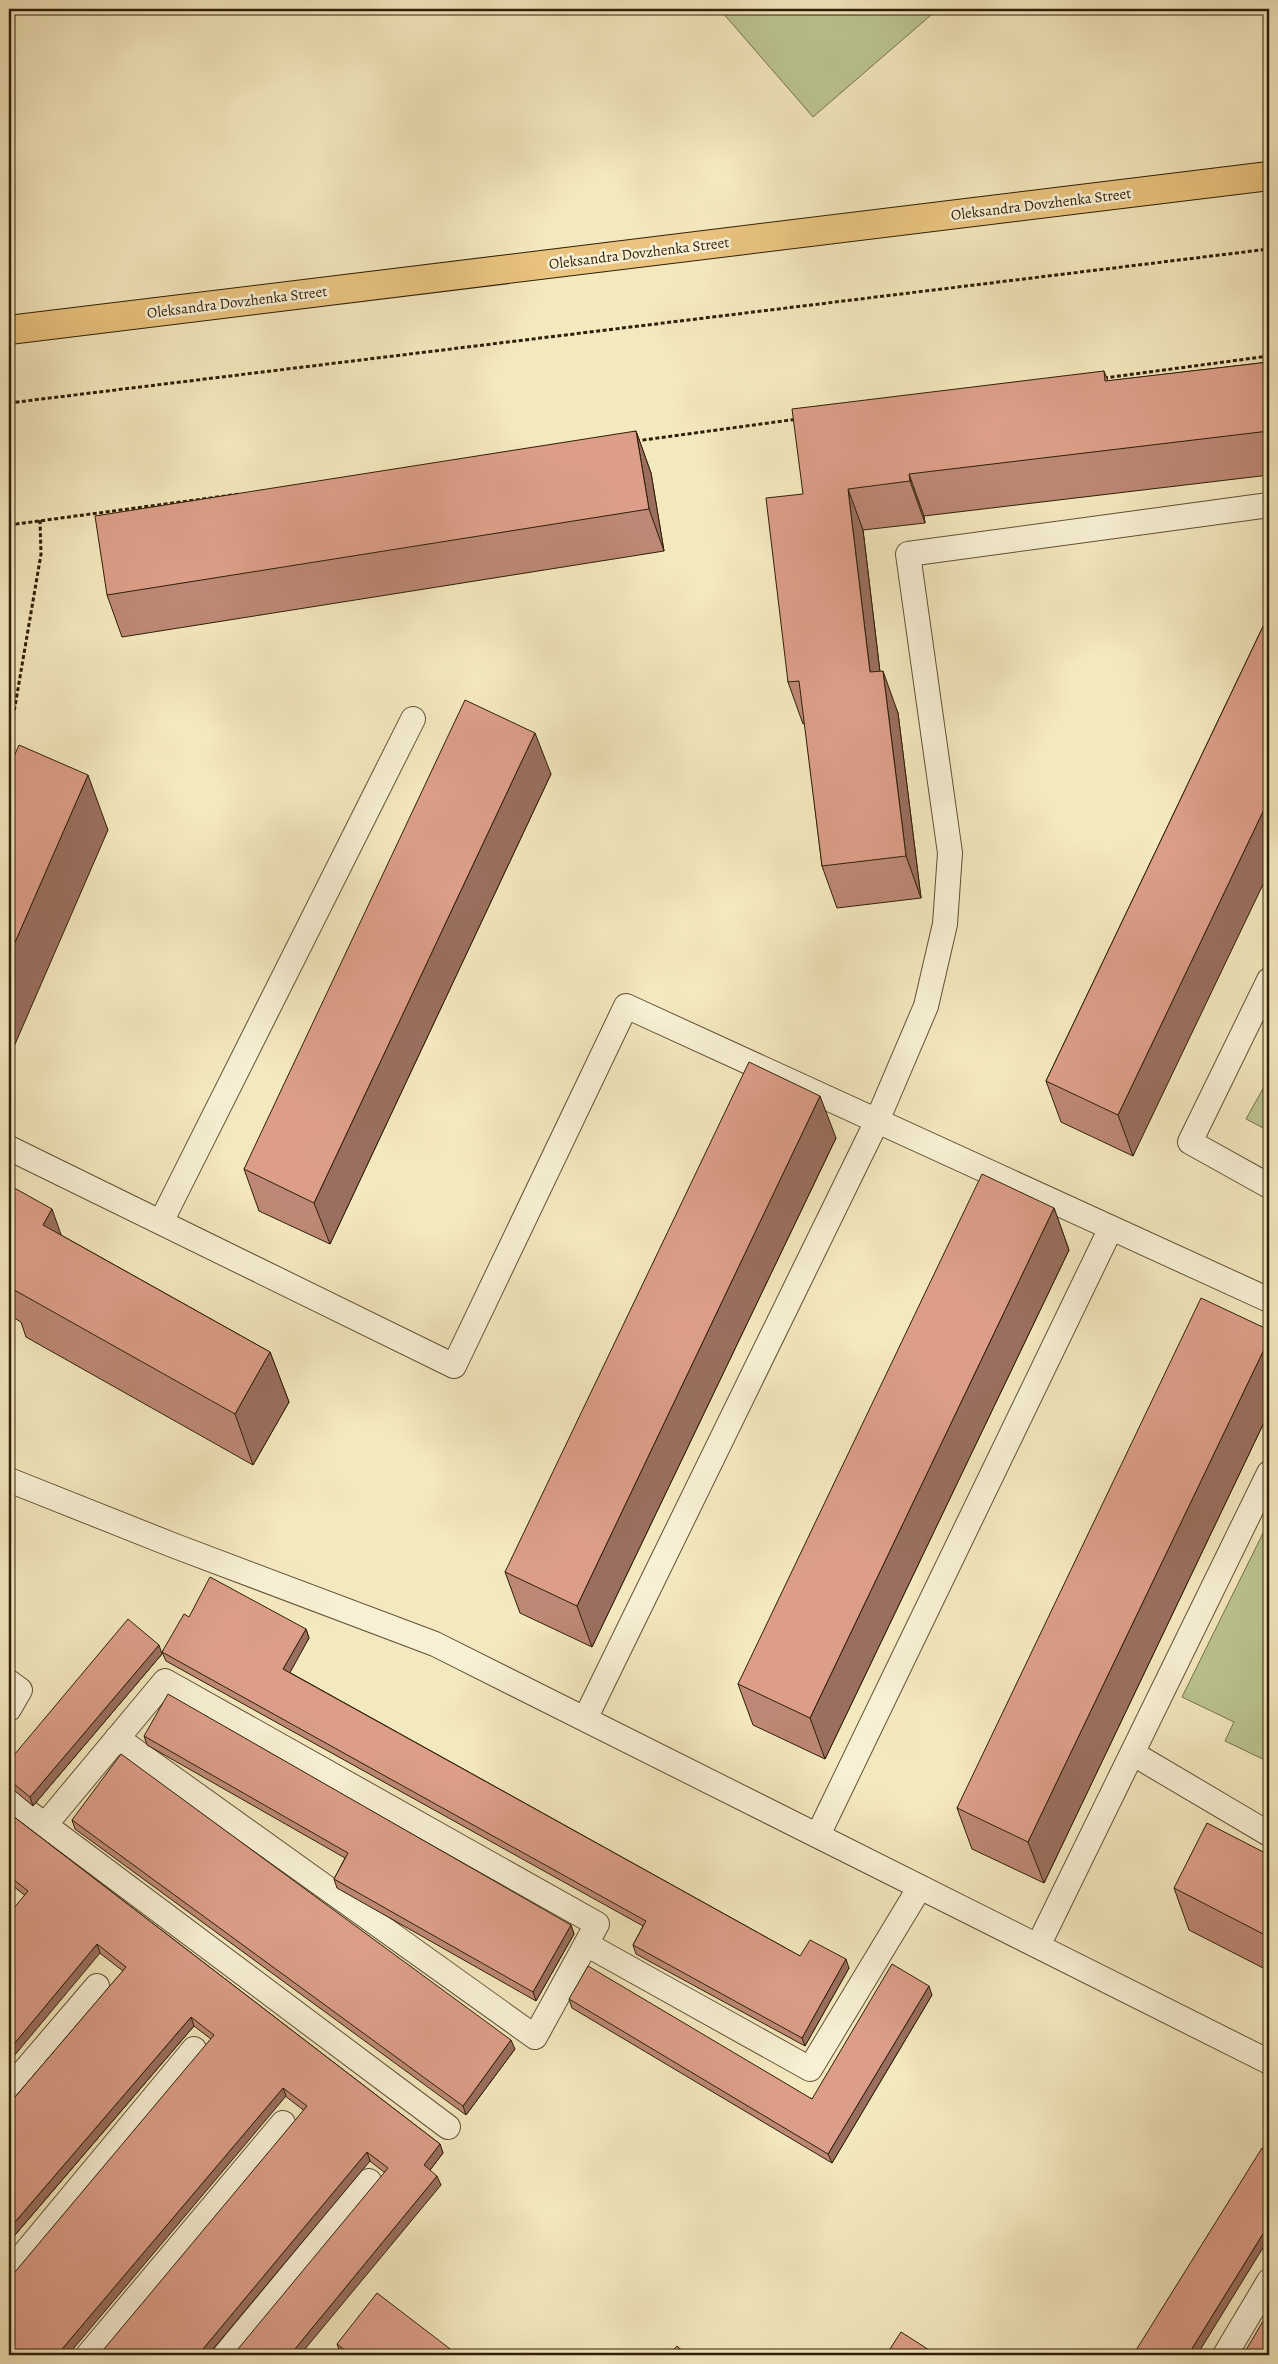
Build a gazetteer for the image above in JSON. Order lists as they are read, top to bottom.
{
  "streets": {
    "main road": ["Oleksandra Dovzhenka Street"]
  }
}
